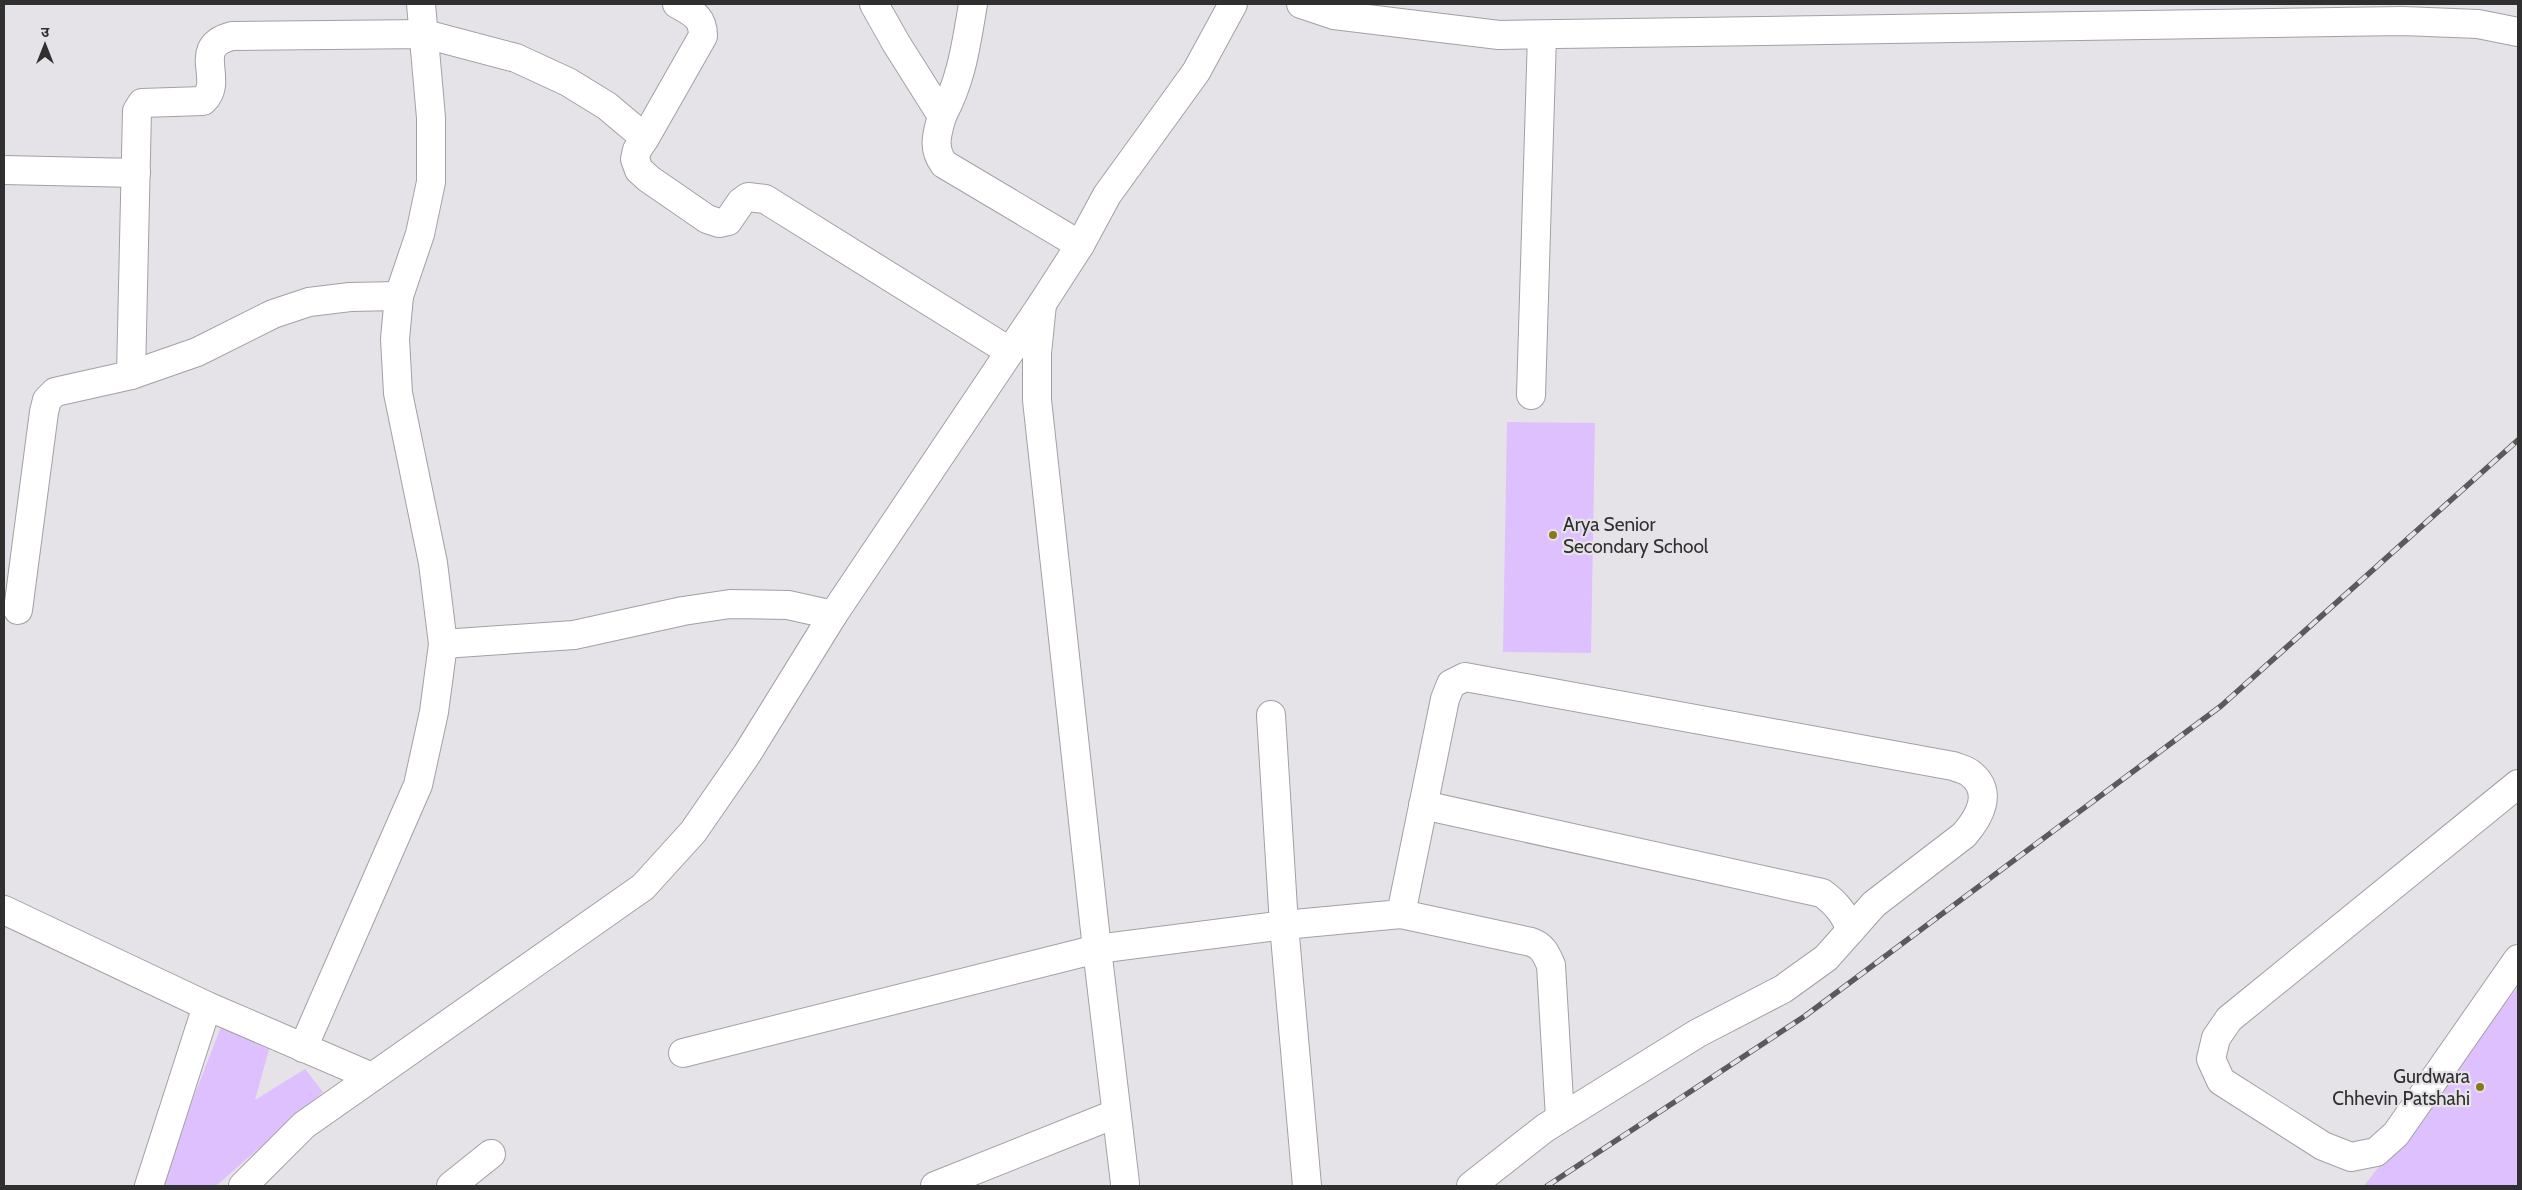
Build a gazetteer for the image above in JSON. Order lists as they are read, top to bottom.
{
  "places": ["Arya Senior Secondary School", "Gurdwara Chhevin Patshahi"],
  "north": "top"
}
